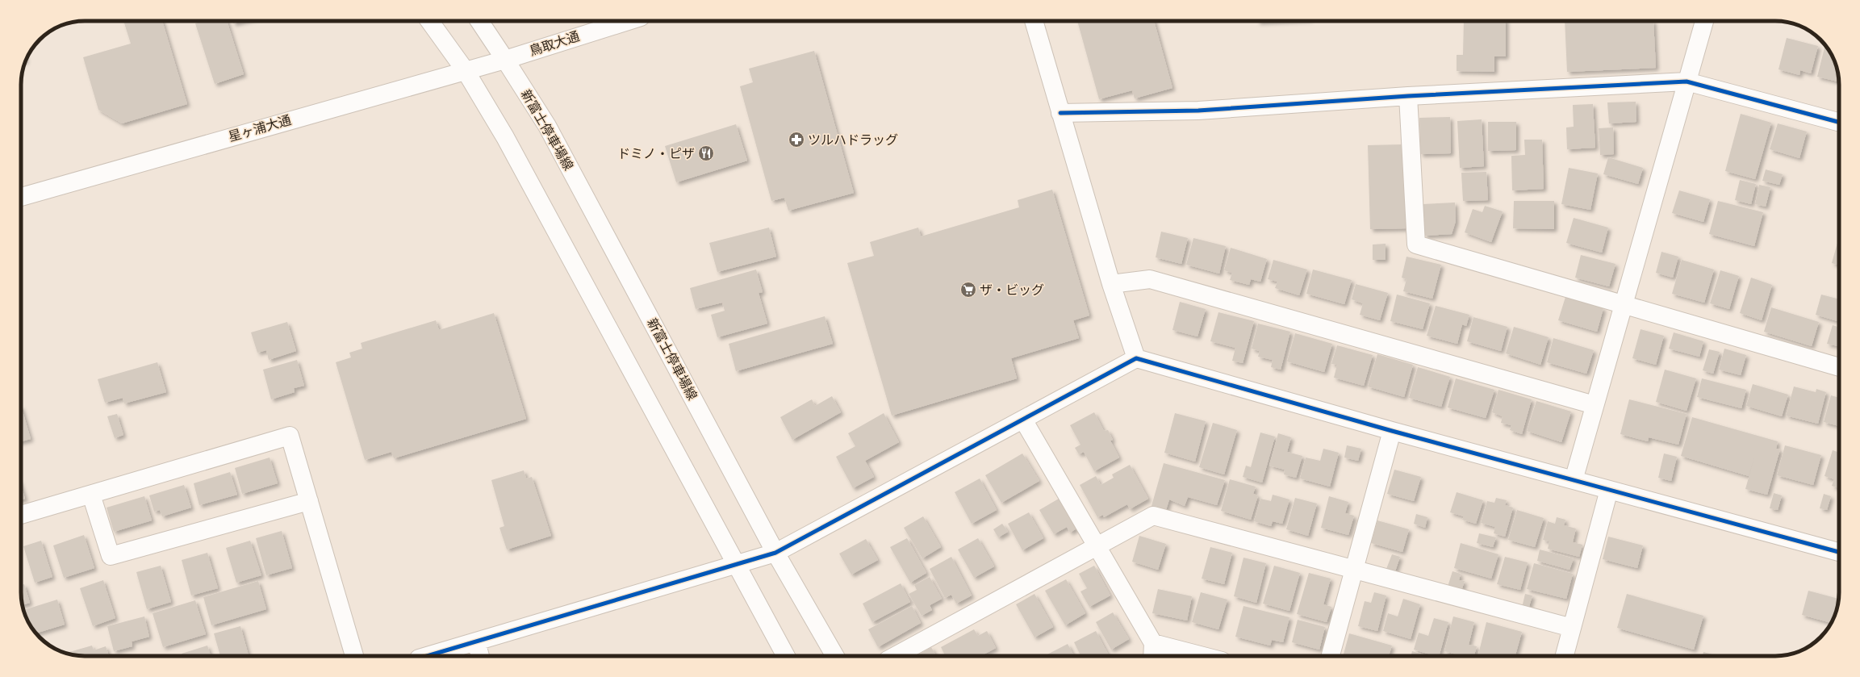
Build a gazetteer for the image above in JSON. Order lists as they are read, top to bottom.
{
  "streets": {
    "main road": ["鳥取大通", "星ヶ浦大通", "新富士停車場線"]
  },
  "crossings": [
    ["鳥取大通", "星ヶ浦大通"],
    ["鳥取大通", "新富士停車場線"],
    ["星ヶ浦大通", "新富士停車場線"]
  ],
  "places": {
    "pharmacy": ["ツルハドラッグ"],
    "restaurant": ["ドミノ・ピザ"],
    "supermarket": ["ザ・ビッグ"]
  }
}
